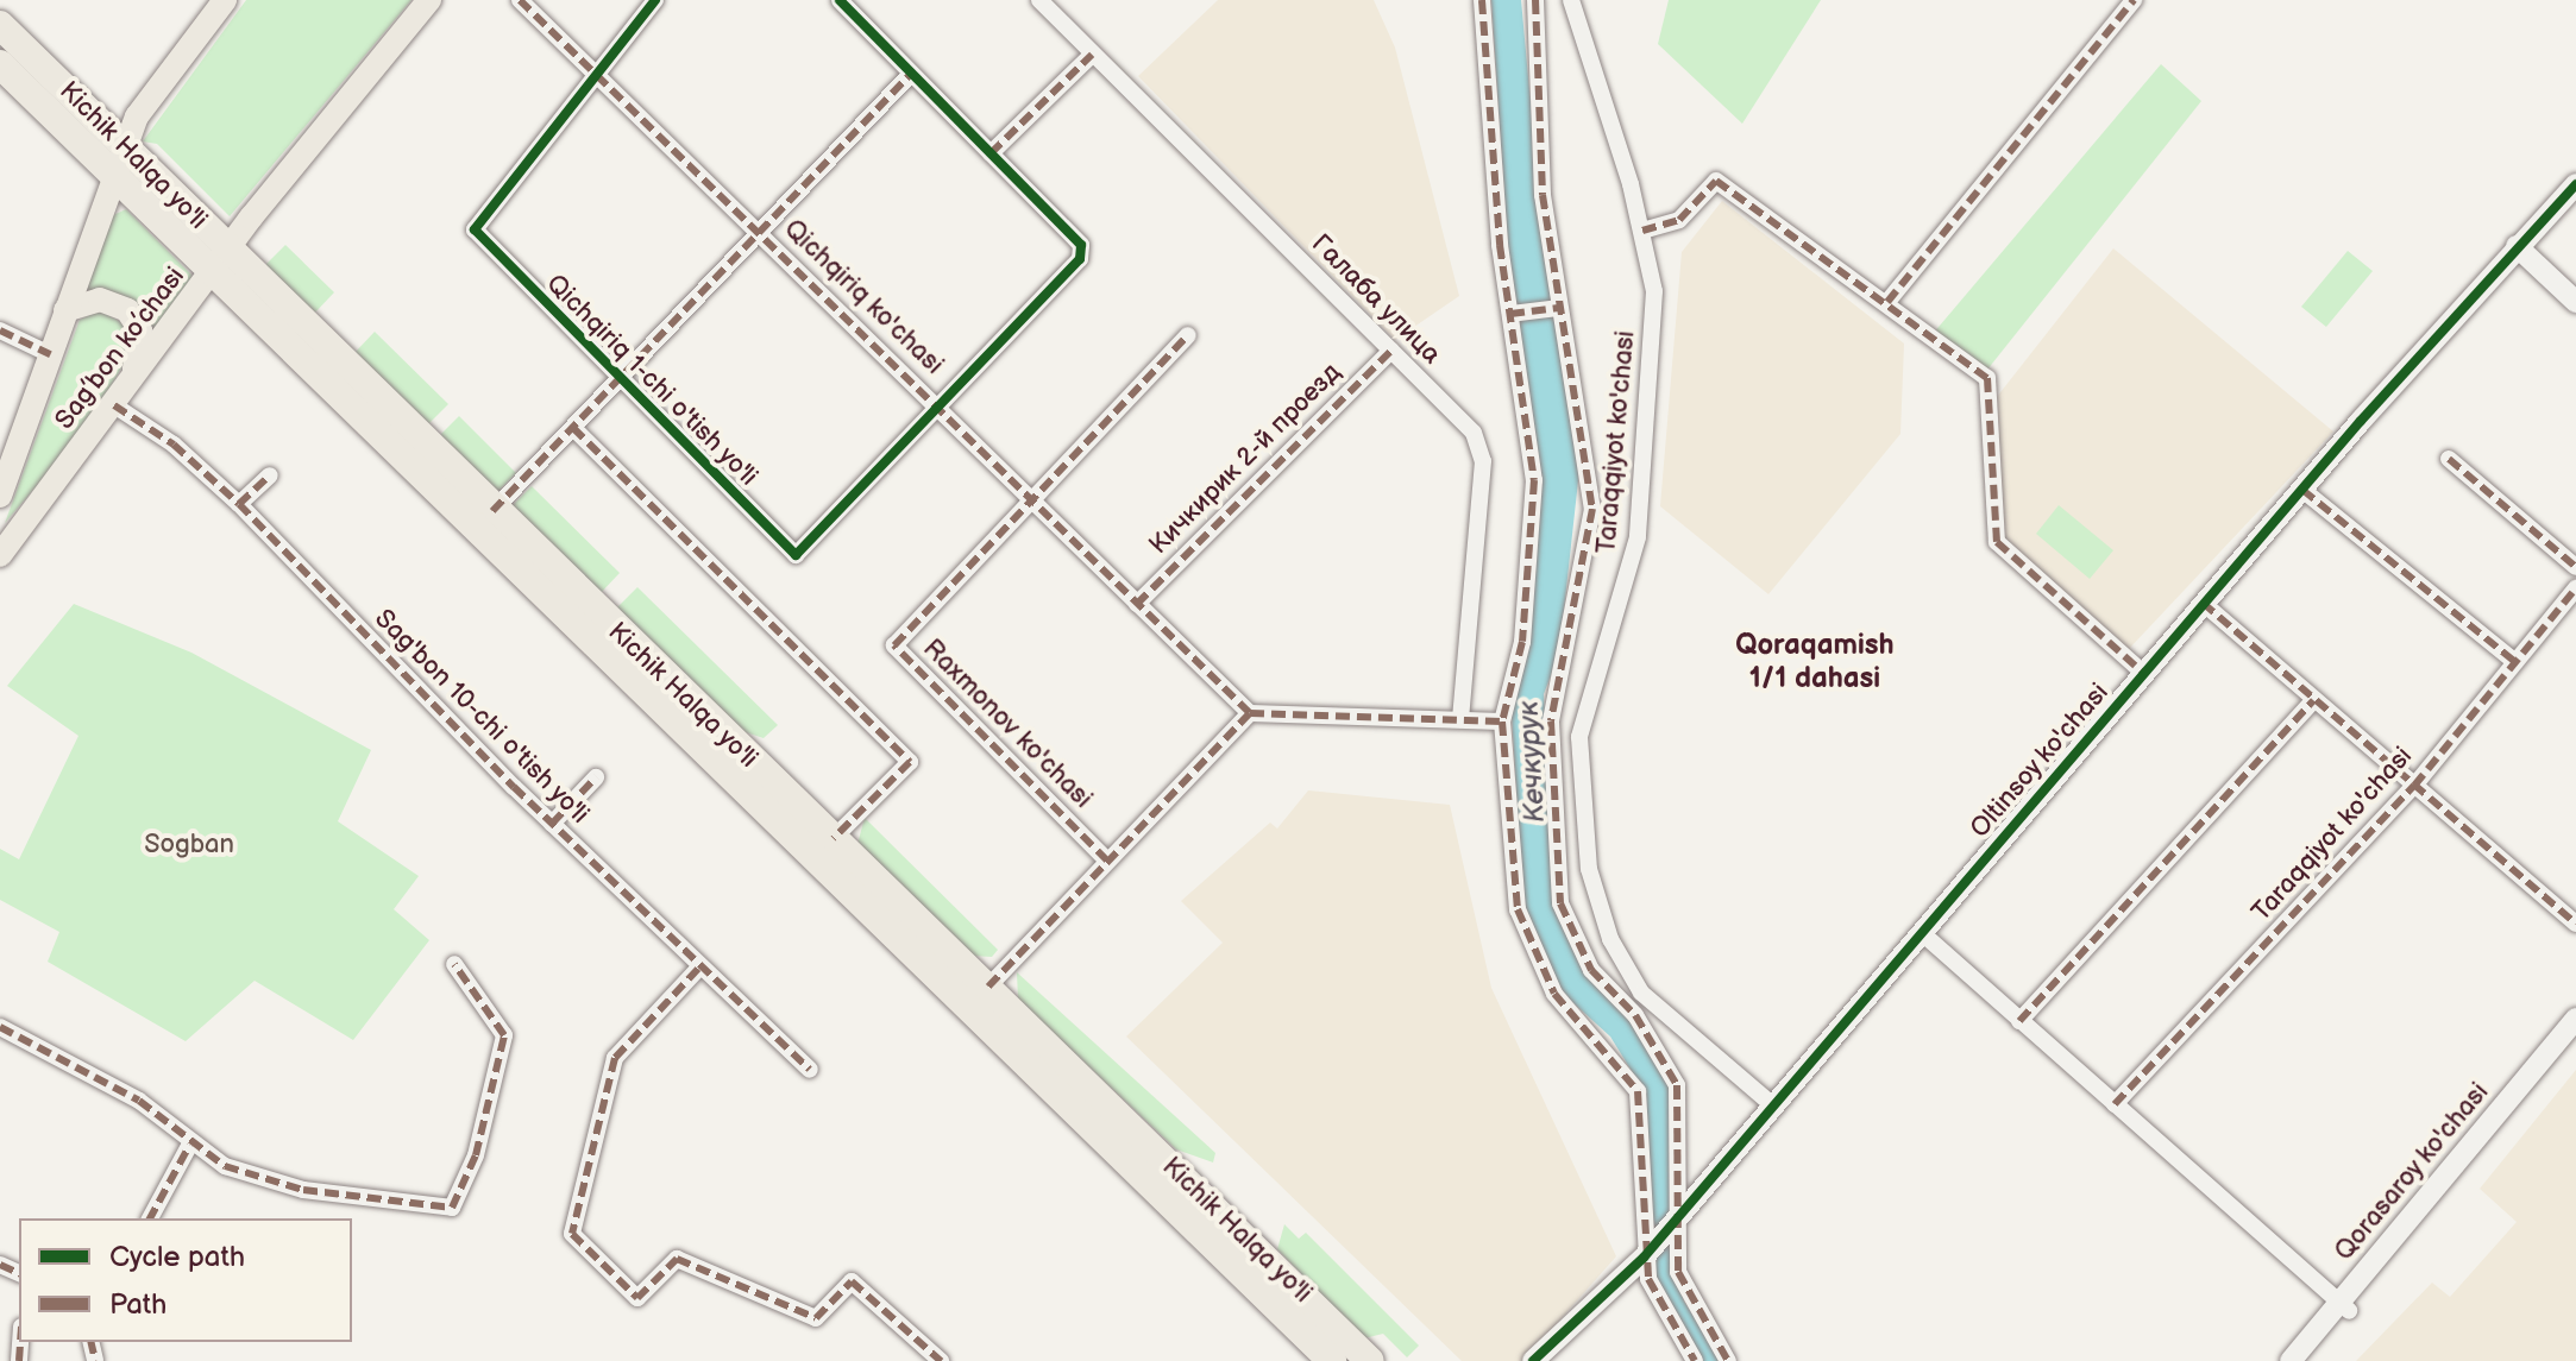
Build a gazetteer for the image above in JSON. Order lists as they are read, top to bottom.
{
  "streets": {
    "highway": ["Kichik Halqa yo'li"],
    "main road": ["Sag’bon ko’chasi"],
    "street": [
      "Qichqiriq ko'chasi",
      "Галаба улица",
      "Qichqiriq 1-chi o'tish yo'li",
      "Taraqqiyot ko'chasi",
      "Кичкирик 2-й проезд",
      "Sag'bon 10-chi o'tish yo'li",
      "Raxmonov ko'chasi",
      "Oltinsoy ko'chasi",
      "Qorasaroy ko'chasi"
    ]
  },
  "crossings": [
    ["Kichik Halqa yo'li", "Sag’bon ko’chasi"],
    ["Qichqiriq ko'chasi", "Qichqiriq 1-chi o'tish yo'li"],
    ["Qichqiriq ko'chasi", "Кичкирик 2-й проезд"],
    ["Qichqiriq ko'chasi", "Raxmonov ko'chasi"],
    ["Галаба улица", "Кичкирик 2-й проезд"],
    ["Sag’bon ko’chasi", "Sag'bon 10-chi o'tish yo'li"],
    ["Taraqqiyot ko'chasi", "Oltinsoy ko'chasi"]
  ],
  "districts": ["Qoraqamish 1/1 dahasi"],
  "water": ["Кечкурук"],
  "parks": ["Sogban"],
  "legend": ["Cycle path", "Path"]
}
